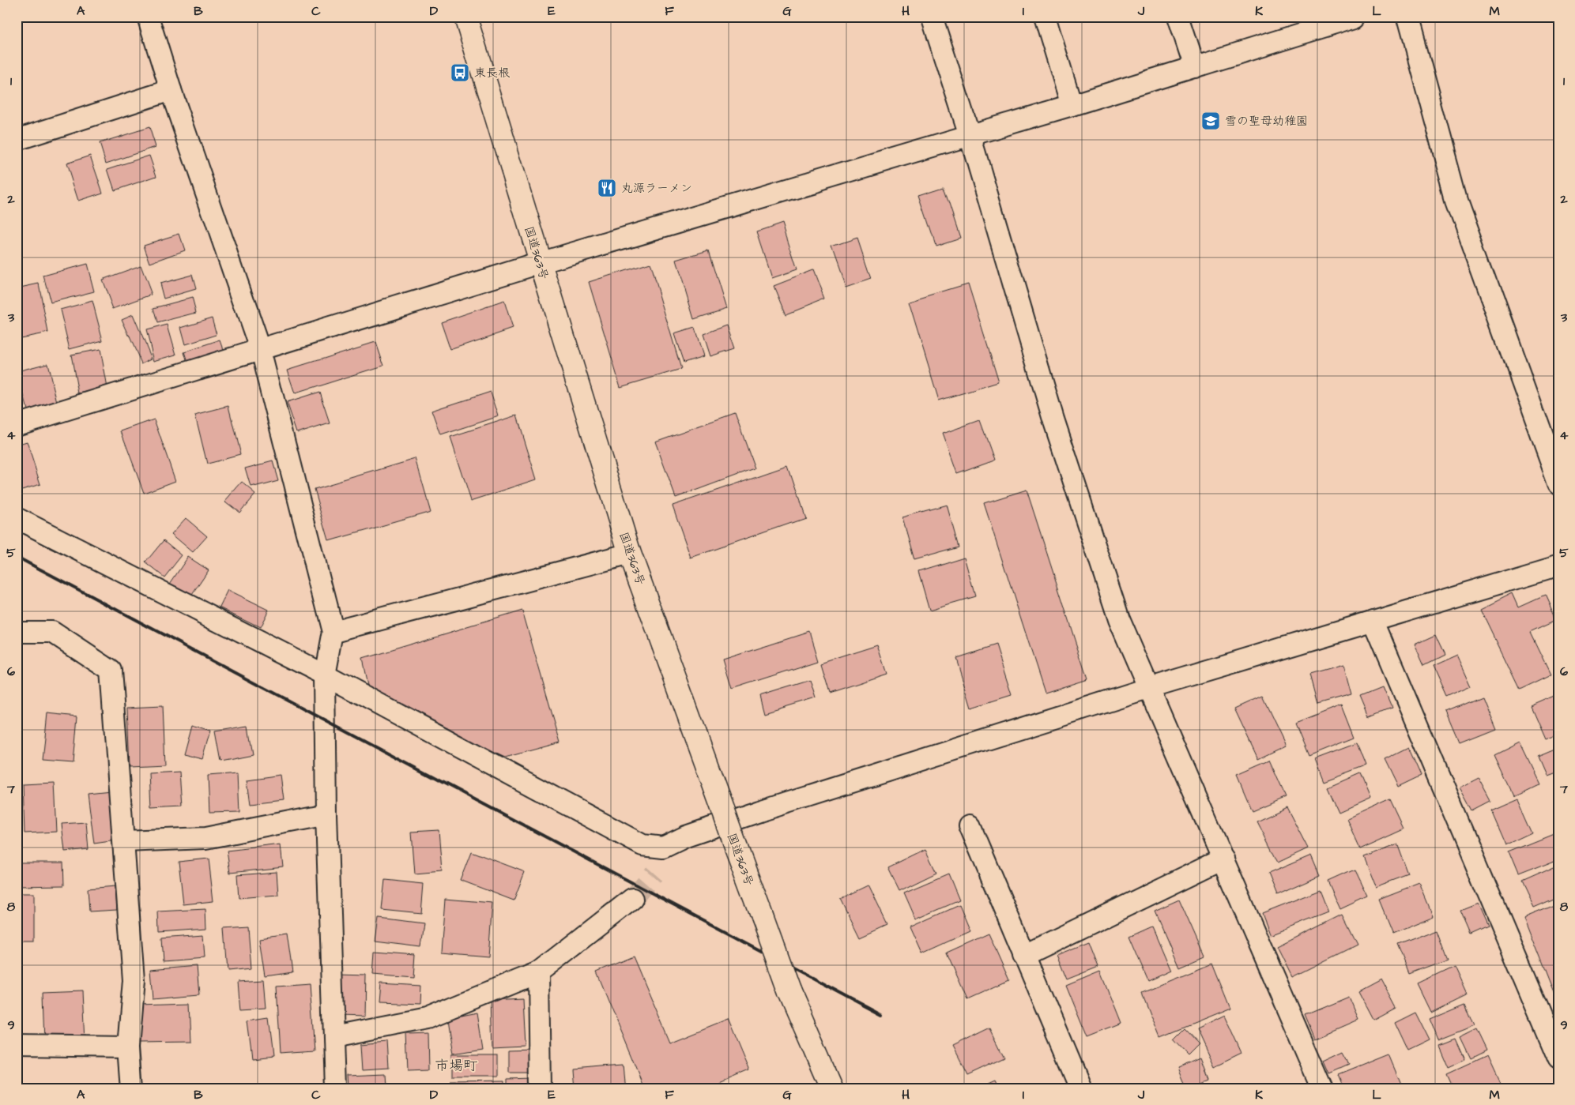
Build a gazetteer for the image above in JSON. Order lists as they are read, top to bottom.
{
  "streets": {
    "highway": ["国道363号"]
  },
  "districts": ["市場町"],
  "places": {
    "bus stop": ["東長根"],
    "school or university": ["雪の聖母幼稚園"],
    "restaurant": ["丸源ラーメン"]
  },
  "grid": {
    "columns": [
      "A",
      "B",
      "C",
      "D",
      "E",
      "F",
      "G",
      "H",
      "I",
      "J",
      "K",
      "L",
      "M"
    ],
    "rows": [
      "1",
      "2",
      "3",
      "4",
      "5",
      "6",
      "7",
      "8",
      "9"
    ]
  }
}
